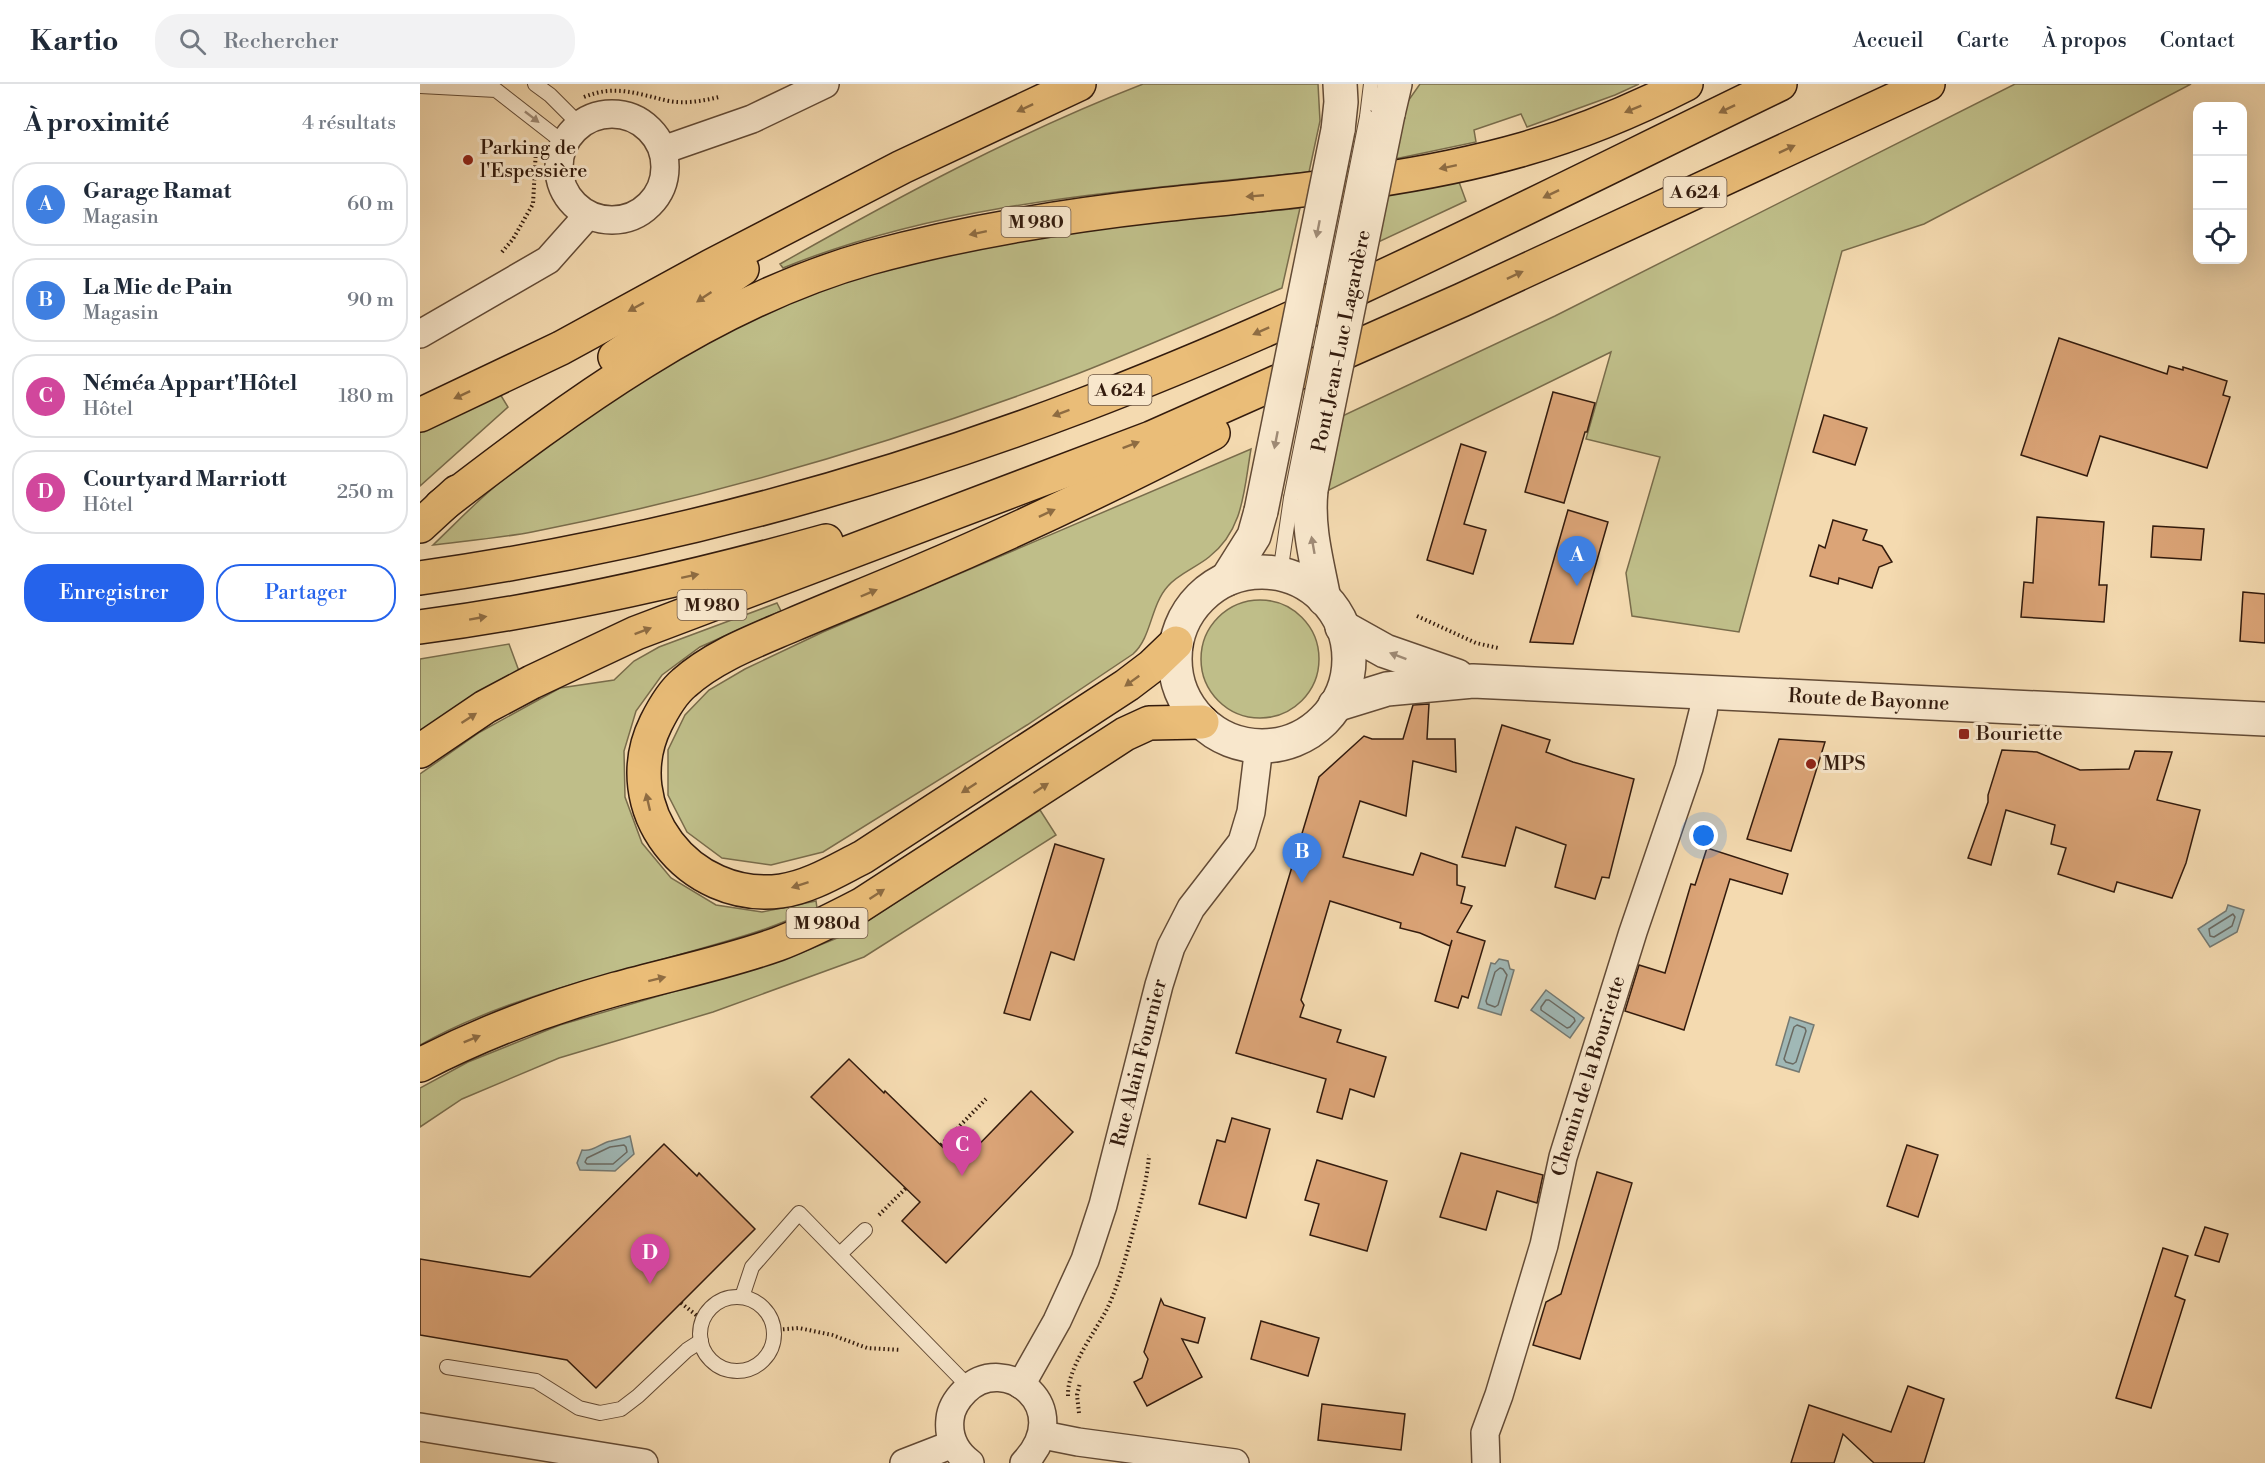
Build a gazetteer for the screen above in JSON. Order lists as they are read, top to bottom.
{
  "streets": {
    "highway": ["A 624", "M 980", "M 980d"],
    "street": [
      "Pont Jean-Luc Lagardère",
      "Route de Bayonne",
      "Rue Alain Fournier",
      "Chemin de la Bouriette"
    ]
  },
  "crossings": [
    ["A 624", "M 980"],
    ["Pont Jean-Luc Lagardère", "Route de Bayonne"],
    ["Pont Jean-Luc Lagardère", "M 980d"],
    ["Pont Jean-Luc Lagardère", "Rue Alain Fournier"],
    ["Route de Bayonne", "M 980d"],
    ["Route de Bayonne", "Rue Alain Fournier"],
    ["Route de Bayonne", "Chemin de la Bouriette"],
    ["M 980d", "Rue Alain Fournier"]
  ],
  "places": {
    "other": ["Parking de l'Espessière", "MPS"],
    "transit": ["Bouriette"]
  },
  "page": {
    "header": "Kartio",
    "search": "Rechercher",
    "nav": [
      "Accueil",
      "Carte",
      "À propos",
      "Contact"
    ],
    "heading": ["À proximité", "4 résultats"],
    "map_buttons": ["+", "−"],
    "list": [
      {
        "mark": "A",
        "name": "Garage Ramat",
        "note": "Magasin",
        "value": "60 m"
      },
      {
        "mark": "B",
        "name": "La Mie de Pain",
        "note": "Magasin",
        "value": "90 m"
      },
      {
        "mark": "C",
        "name": "Néméa Appart'Hôtel",
        "note": "Hôtel",
        "value": "180 m"
      },
      {
        "mark": "D",
        "name": "Courtyard Marriott",
        "note": "Hôtel",
        "value": "250 m"
      }
    ],
    "pins": [
      "A",
      "B",
      "C",
      "D"
    ],
    "buttons": ["Enregistrer", "Partager"]
  }
}
